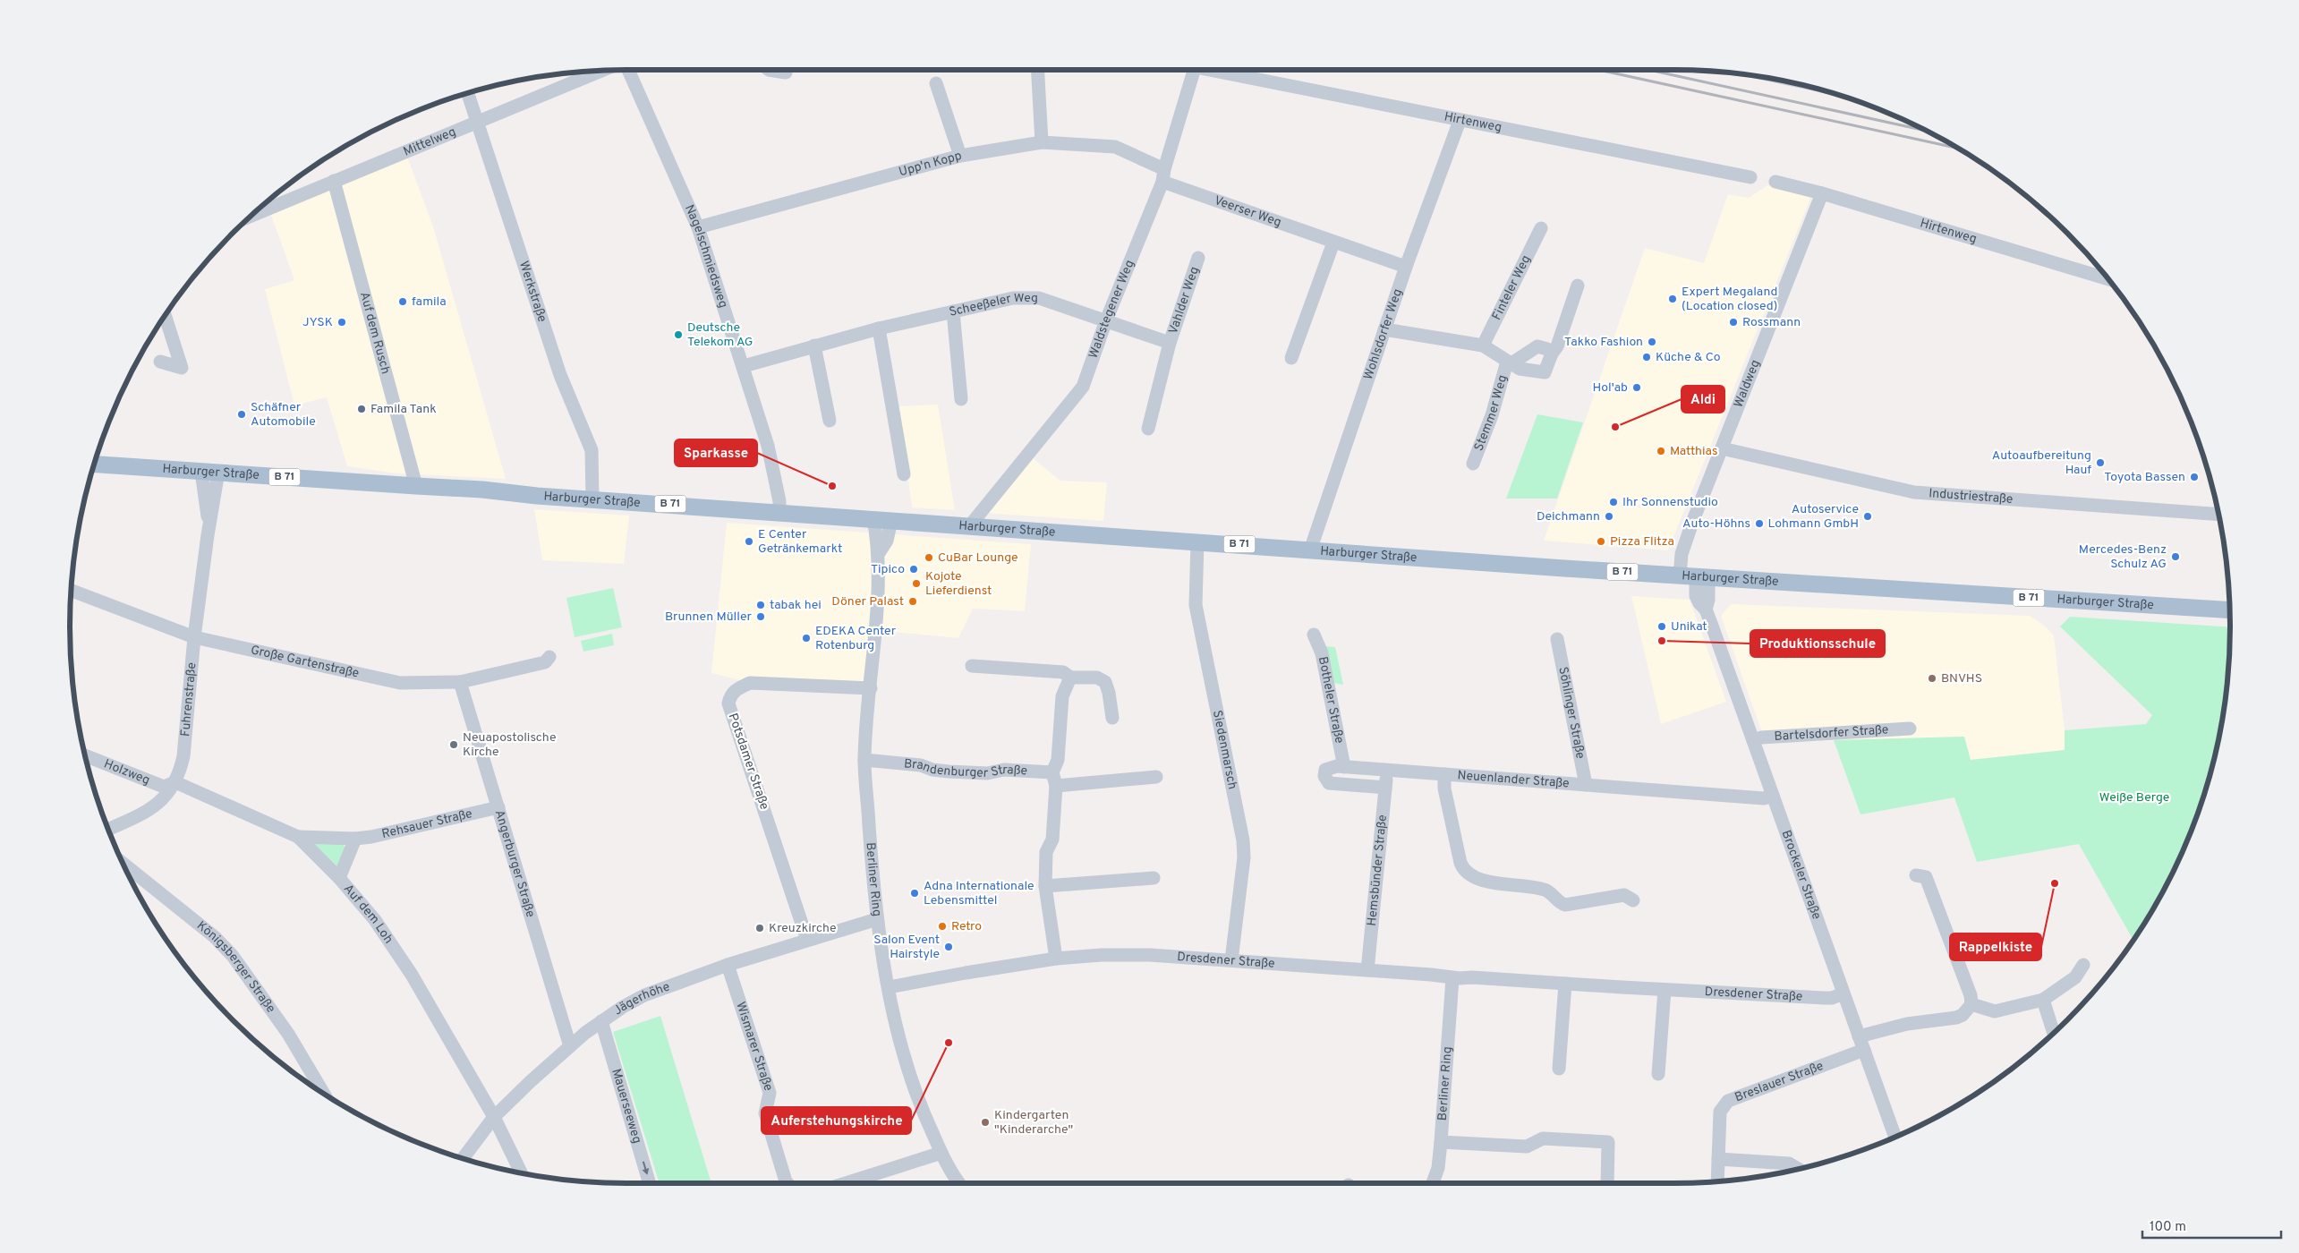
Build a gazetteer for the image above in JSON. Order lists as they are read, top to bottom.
{
  "streets": {
    "main road": ["Harburger Straße", "B 71"],
    "street": [
      "Hirtenweg",
      "Mittelweg",
      "Upp'n Kopp",
      "Veerser Weg",
      "Nagelschmiedsweg",
      "Finteler Weg",
      "Werkstraße",
      "Vahlder Weg",
      "Scheeßeler Weg",
      "Waldstegener Weg",
      "Auf dem Rusch",
      "Wohlsdorfer Weg",
      "Waldweg",
      "Stemmer Weg",
      "Industriestraße",
      "Große Gartenstraße",
      "Fuhrenstraße",
      "Botheler Straße",
      "Söhlinger Straße",
      "Bartelsdorfer Straße",
      "Siedenmarsch",
      "Potsdamer Straße",
      "Brandenburger Straße",
      "Holzweg",
      "Neuenlander Straße",
      "Rehsauer Straße",
      "Angerburger Straße",
      "Hemsbünder Straße",
      "Brockeler Straße",
      "Berliner Ring",
      "Auf dem Loh",
      "Dresdener Straße",
      "Königsberger Straße",
      "Jägerhöhe",
      "Wismarer Straße",
      "Breslauer Straße",
      "Mauerseeweg"
    ]
  },
  "crossings": [
    ["Hirtenweg", "Wohlsdorfer Weg"],
    ["Hirtenweg", "Waldweg"],
    ["Mittelweg", "Werkstraße"],
    ["Mittelweg", "Auf dem Rusch"],
    ["Upp'n Kopp", "Veerser Weg"],
    ["Upp'n Kopp", "Nagelschmiedsweg"],
    ["Upp'n Kopp", "Waldstegener Weg"],
    ["Veerser Weg", "Waldstegener Weg"],
    ["Veerser Weg", "Wohlsdorfer Weg"],
    ["Nagelschmiedsweg", "Scheeßeler Weg"],
    ["Nagelschmiedsweg", "Harburger Straße"],
    ["Werkstraße", "Harburger Straße"],
    ["Vahlder Weg", "Scheeßeler Weg"],
    ["Vahlder Weg", "Waldstegener Weg"],
    ["Scheeßeler Weg", "Waldstegener Weg"],
    ["Waldstegener Weg", "Harburger Straße"],
    ["Auf dem Rusch", "Harburger Straße"],
    ["Wohlsdorfer Weg", "Harburger Straße"],
    ["Waldweg", "Harburger Straße"],
    ["Waldweg", "Industriestraße"],
    ["Waldweg", "Brockeler Straße"],
    ["Harburger Straße", "Fuhrenstraße"],
    ["Harburger Straße", "Siedenmarsch"],
    ["Harburger Straße", "Brockeler Straße"],
    ["Harburger Straße", "Berliner Ring"],
    ["Große Gartenstraße", "Fuhrenstraße"],
    ["Große Gartenstraße", "Angerburger Straße"],
    ["Fuhrenstraße", "Holzweg"],
    ["Fuhrenstraße", "Auf dem Loh"],
    ["Botheler Straße", "Neuenlander Straße"],
    ["Söhlinger Straße", "Neuenlander Straße"],
    ["Bartelsdorfer Straße", "Brockeler Straße"],
    ["Siedenmarsch", "Dresdener Straße"],
    ["Potsdamer Straße", "Berliner Ring"],
    ["Potsdamer Straße", "Jägerhöhe"],
    ["Brandenburger Straße", "Berliner Ring"],
    ["Holzweg", "Auf dem Loh"],
    ["Neuenlander Straße", "Hemsbünder Straße"],
    ["Neuenlander Straße", "Brockeler Straße"],
    ["Rehsauer Straße", "Angerburger Straße"],
    ["Rehsauer Straße", "Auf dem Loh"],
    ["Angerburger Straße", "Jägerhöhe"],
    ["Hemsbünder Straße", "Dresdener Straße"],
    ["Brockeler Straße", "Dresdener Straße"],
    ["Brockeler Straße", "Breslauer Straße"],
    ["Berliner Ring", "Dresdener Straße"],
    ["Berliner Ring", "Jägerhöhe"],
    ["Auf dem Loh", "Jägerhöhe"],
    ["Jägerhöhe", "Wismarer Straße"],
    ["Jägerhöhe", "Mauerseeweg"]
  ],
  "one_way": ["Mauerseeweg"],
  "parks": ["Weiße Berge"],
  "places": [
    "Expert Megaland (Location closed)",
    "famila",
    "JYSK",
    "Rossmann",
    "Deutsche Telekom AG",
    "Takko Fashion",
    "Küche & Co",
    "Hol'ab",
    "Famila Tank",
    "Schäfner Automobile",
    "Aldi",
    "Matthias",
    "Autoaufbereitung Hauf",
    "Toyota Bassen",
    "Sparkasse",
    "Ihr Sonnenstudio",
    "Deichmann",
    "Autoservice Lohmann GmbH",
    "Auto-Höhns",
    "E Center Getränkemarkt",
    "Pizza Flitza",
    "Mercedes-Benz Schulz AG",
    "CuBar Lounge",
    "Tipico",
    "Kojote Lieferdienst",
    "Döner Palast",
    "tabak hei",
    "Brunnen Müller",
    "Unikat",
    "EDEKA Center Rotenburg",
    "Produktionsschule",
    "BNVHS",
    "Neuapostolische Kirche",
    "Rappelkiste",
    "Adna Internationale Lebensmittel",
    "Retro",
    "Kreuzkirche",
    "Salon Event Hairstyle",
    "Auferstehungskirche",
    "Kindergarten \"Kinderarche\""
  ],
  "scale_bar": "100 m"
}
